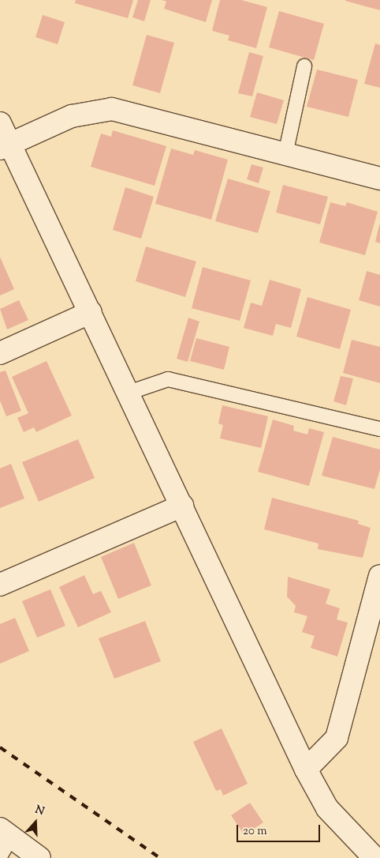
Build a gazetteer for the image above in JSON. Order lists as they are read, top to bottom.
{
  "scale_bar": "20 m",
  "north": "top"
}
